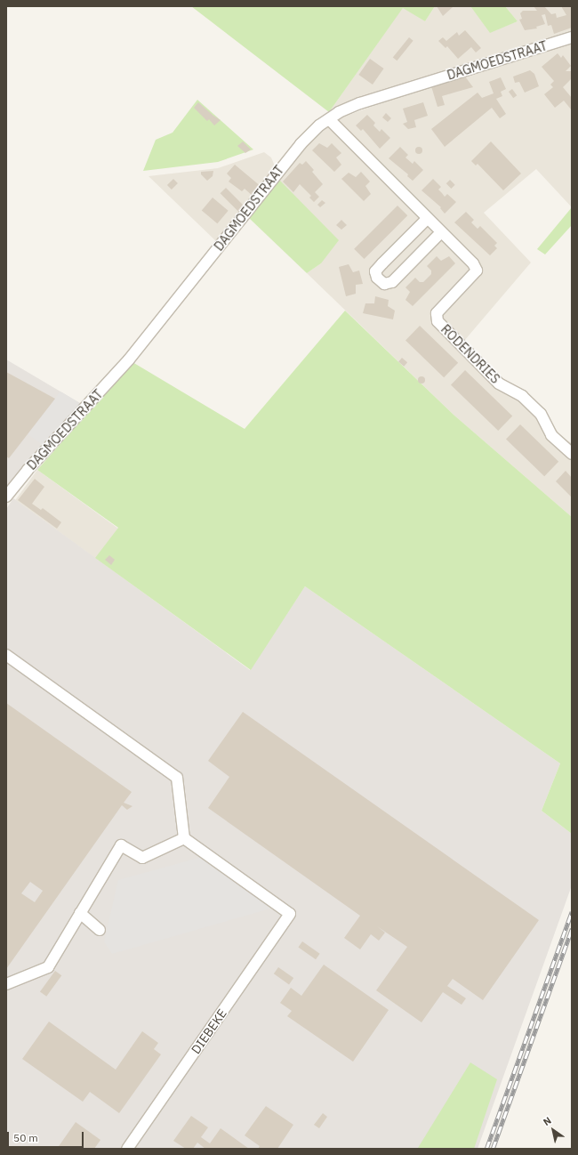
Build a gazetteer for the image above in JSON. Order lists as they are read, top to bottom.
{
  "streets": {
    "street": ["DAGMOEDSTRAAT", "RODENDRIES", "DIEBEKE"]
  },
  "crossings": [
    ["DAGMOEDSTRAAT", "RODENDRIES"]
  ],
  "scale_bar": "50 m",
  "north": "top left"
}
